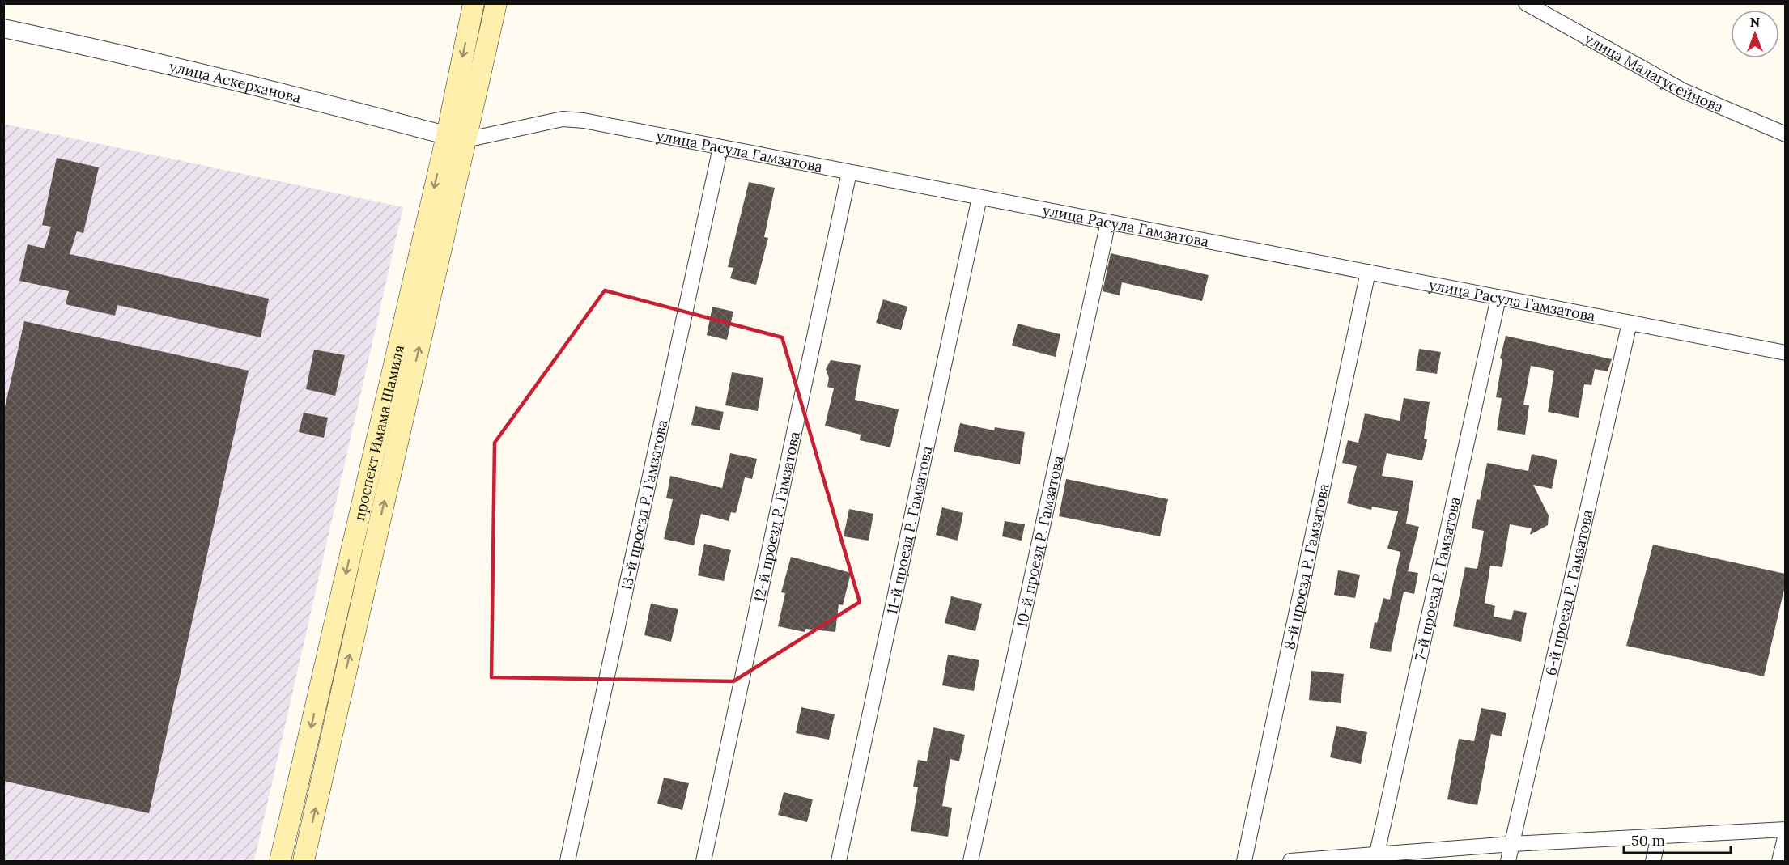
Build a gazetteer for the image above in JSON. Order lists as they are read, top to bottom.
{
  "streets": {
    "main road": ["проспект Имама Шамиля"],
    "street": [
      "улица Малагусейнова",
      "улица Аскерханова",
      "улица Расула Гамзатова",
      "13-й проезд Р. Гамзатова",
      "12-й проезд Р. Гамзатова",
      "11-й проезд Р. Гамзатова",
      "10-й проезд Р. Гамзатова",
      "8-й проезд Р. Гамзатова",
      "7-й проезд Р. Гамзатова",
      "6-й проезд Р. Гамзатова"
    ]
  },
  "crossings": [
    ["улица Аскерханова", "улица Расула Гамзатова"],
    ["улица Аскерханова", "проспект Имама Шамиля"],
    ["улица Расула Гамзатова", "проспект Имама Шамиля"],
    ["улица Расула Гамзатова", "13-й проезд Р. Гамзатова"],
    ["улица Расула Гамзатова", "12-й проезд Р. Гамзатова"],
    ["улица Расула Гамзатова", "11-й проезд Р. Гамзатова"],
    ["улица Расула Гамзатова", "10-й проезд Р. Гамзатова"],
    ["улица Расула Гамзатова", "8-й проезд Р. Гамзатова"],
    ["улица Расула Гамзатова", "7-й проезд Р. Гамзатова"],
    ["улица Расула Гамзатова", "6-й проезд Р. Гамзатова"]
  ],
  "scale_bar": "50 m",
  "north": "top"
}
